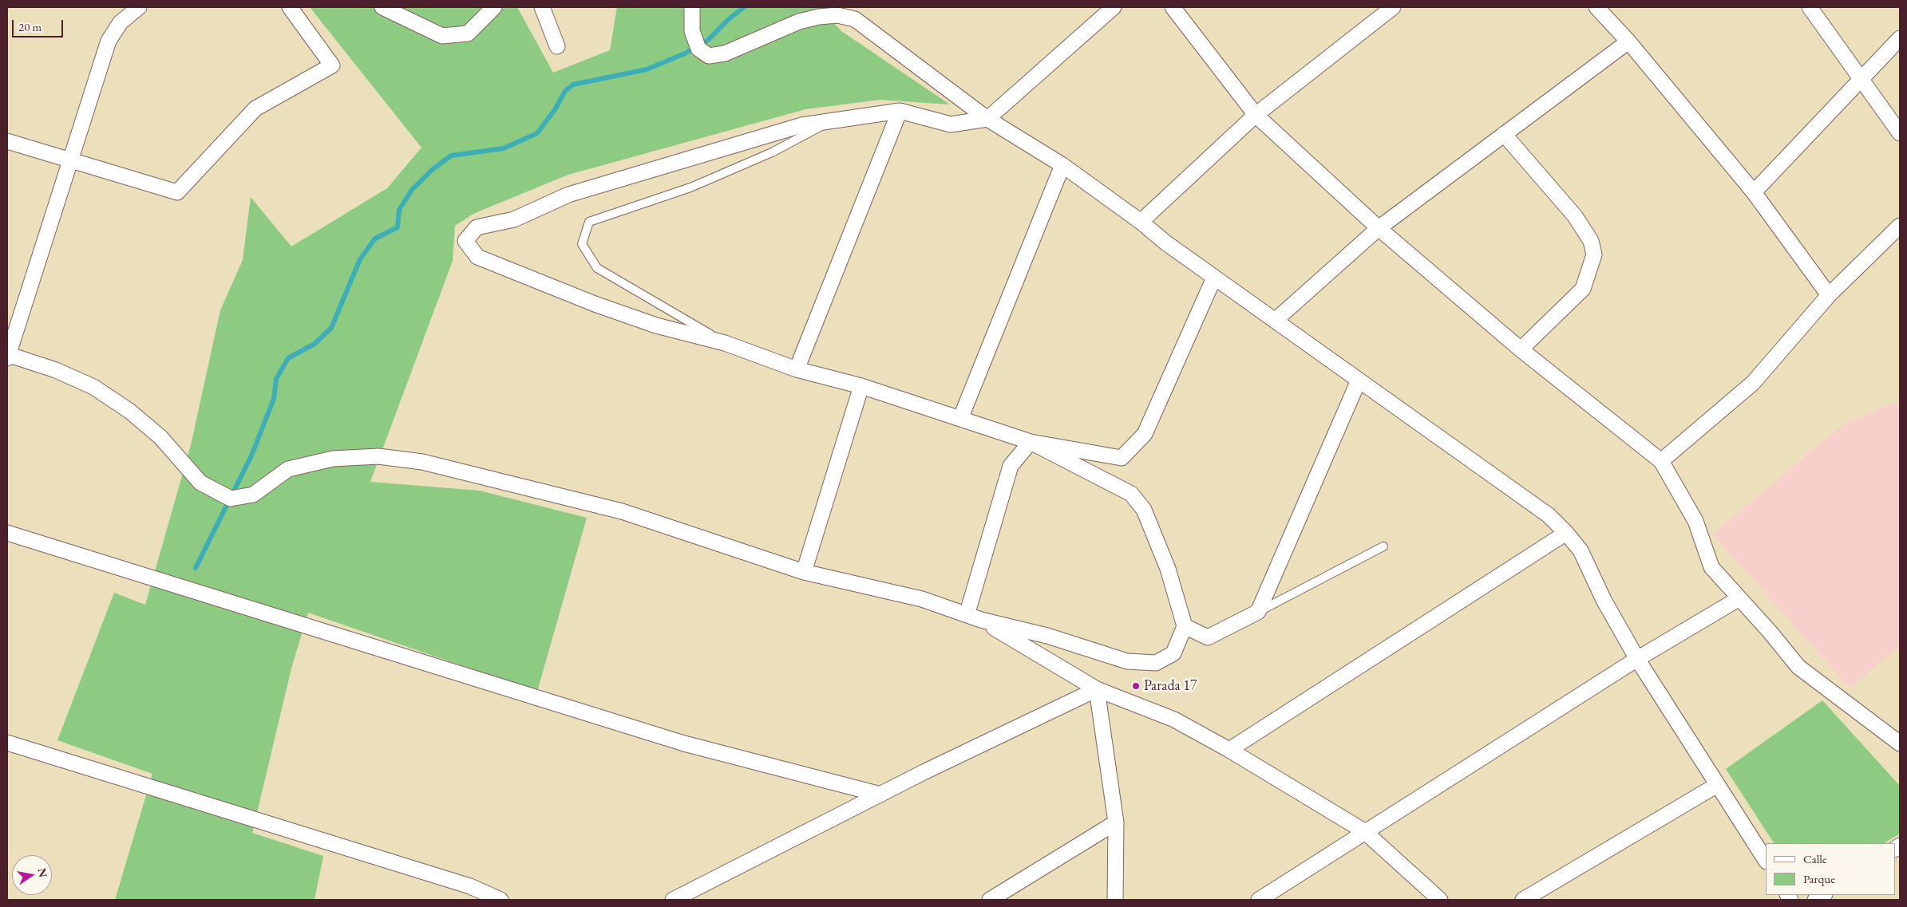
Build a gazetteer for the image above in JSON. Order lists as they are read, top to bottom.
{
  "places": ["Parada 17"],
  "legend": ["Calle", "Parque"],
  "scale_bar": "20 m",
  "north": "right"
}
